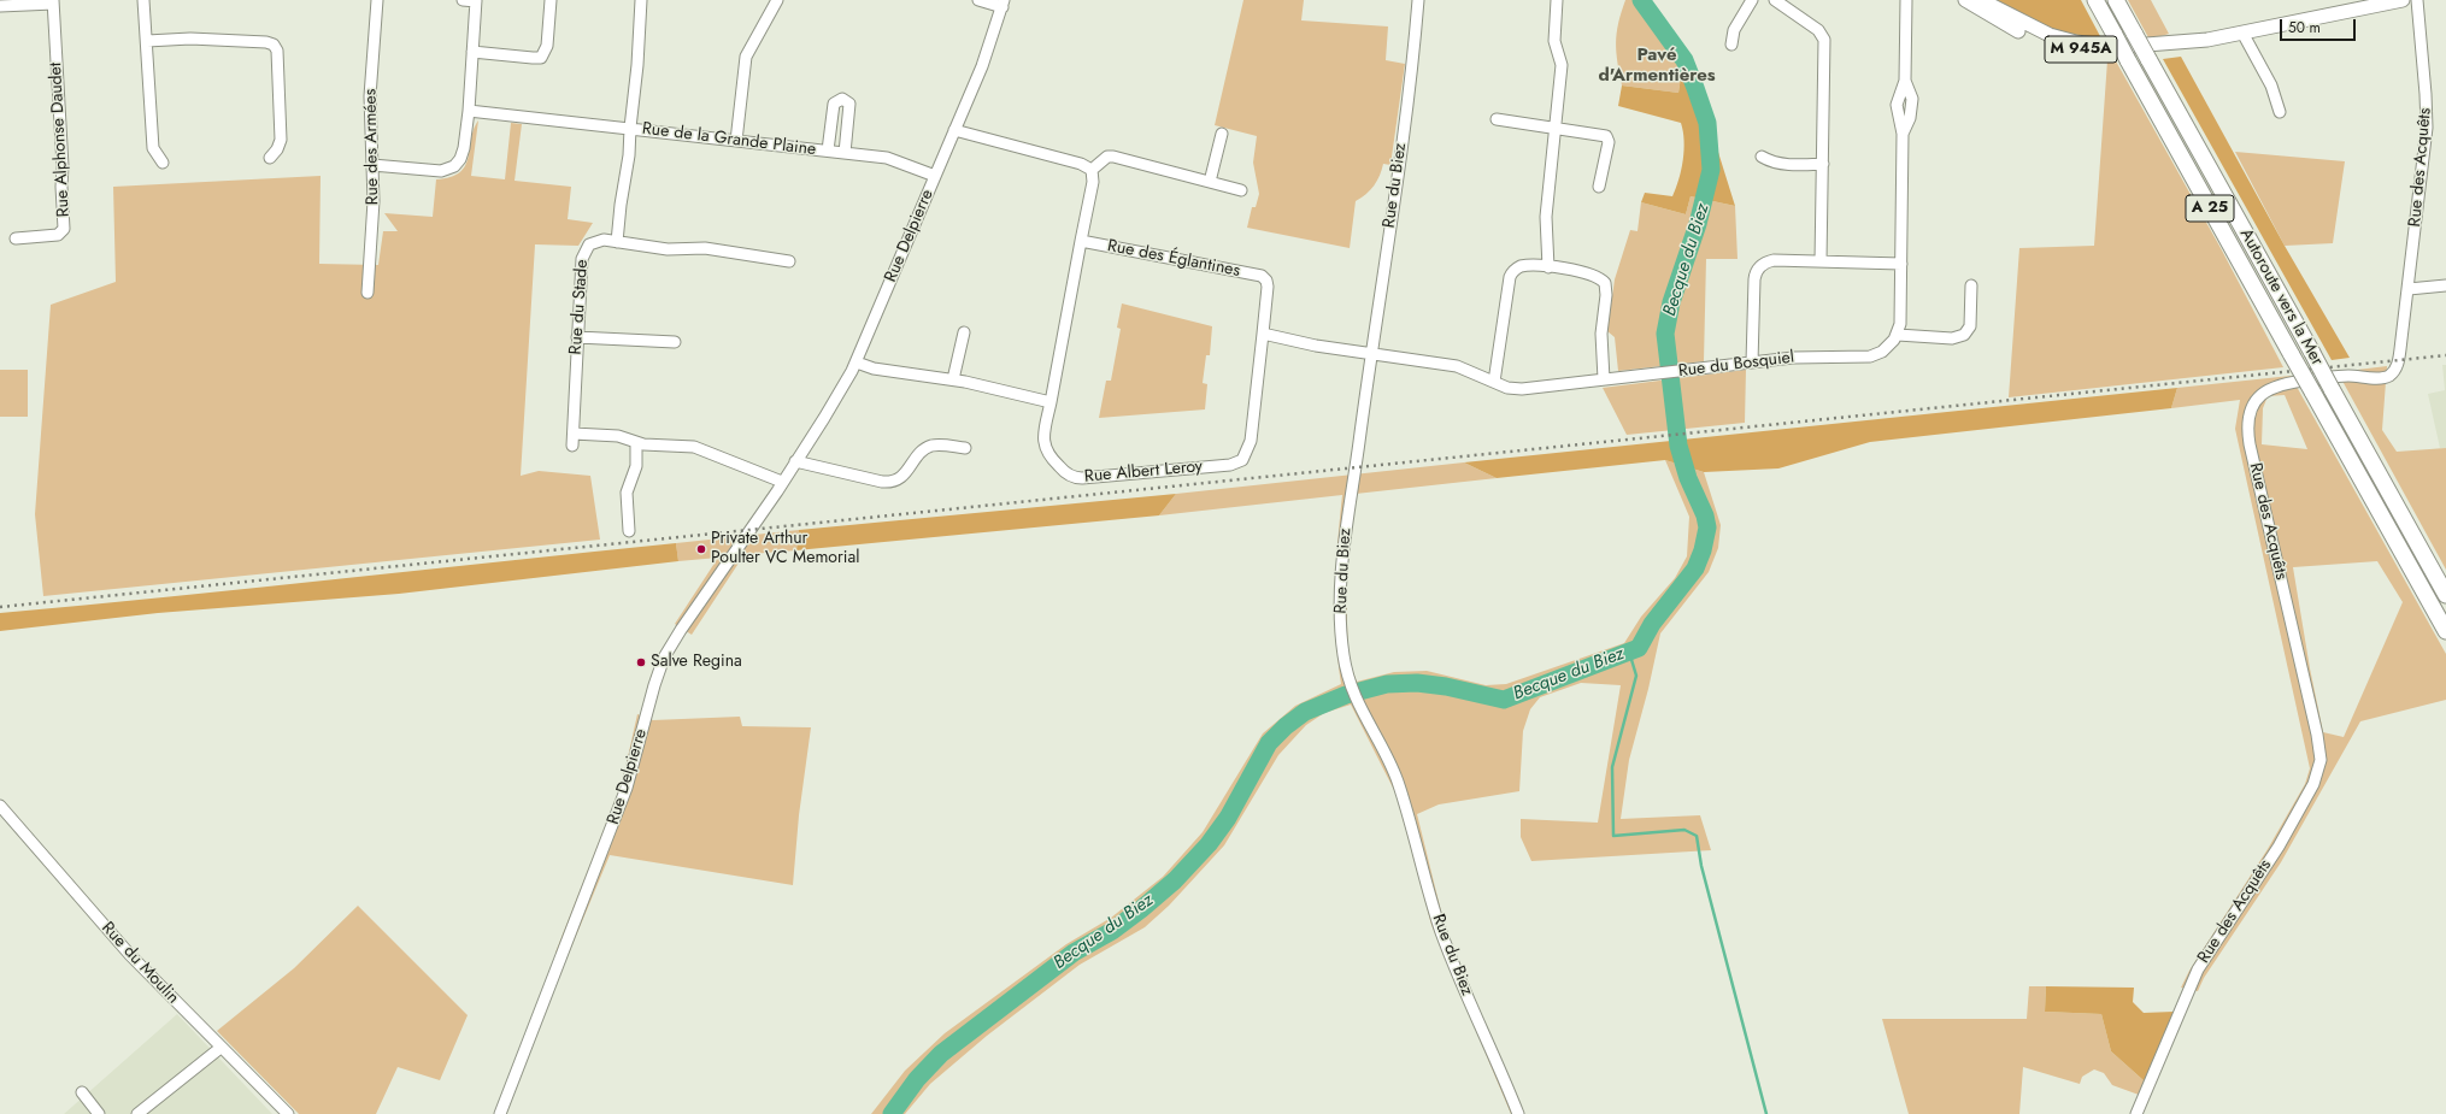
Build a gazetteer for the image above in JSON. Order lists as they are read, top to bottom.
{
  "streets": {
    "highway": ["A 25", "Autoroute vers la Mer"],
    "main road": ["M 945A"],
    "street": [
      "Rue Alphonse Daudet",
      "Rue de la Grande Plaine",
      "Rue des Armées",
      "Rue des Acquêts",
      "Rue du Biez",
      "Rue Delpierre",
      "Rue des Églantines",
      "Rue du Stade",
      "Rue du Bosquiel",
      "Rue Albert Leroy",
      "Rue du Moulin"
    ]
  },
  "crossings": [
    ["Rue de la Grande Plaine", "Rue Delpierre"],
    ["Rue du Biez", "Rue du Bosquiel"],
    ["Rue des Églantines", "Rue Albert Leroy"]
  ],
  "districts": ["Pavé d'Armentières"],
  "water": ["Becque du Biez"],
  "places": ["Private Arthur Poulter VC Memorial", "Salve Regina"],
  "scale_bar": "50 m"
}
